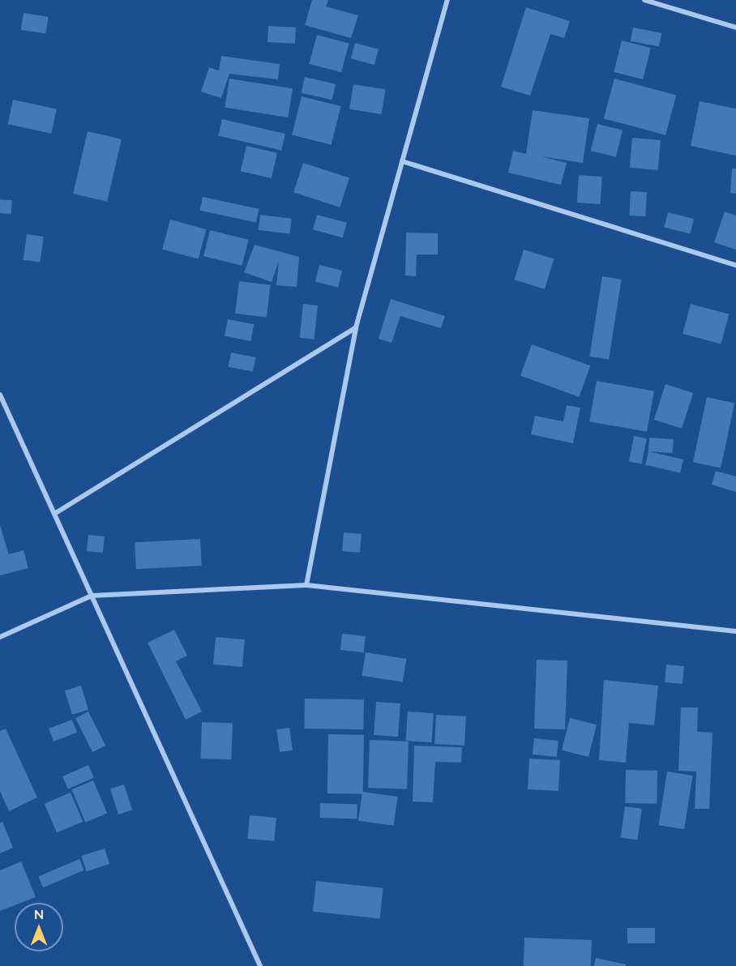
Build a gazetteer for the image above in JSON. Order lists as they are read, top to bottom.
{
  "north": "top"
}
